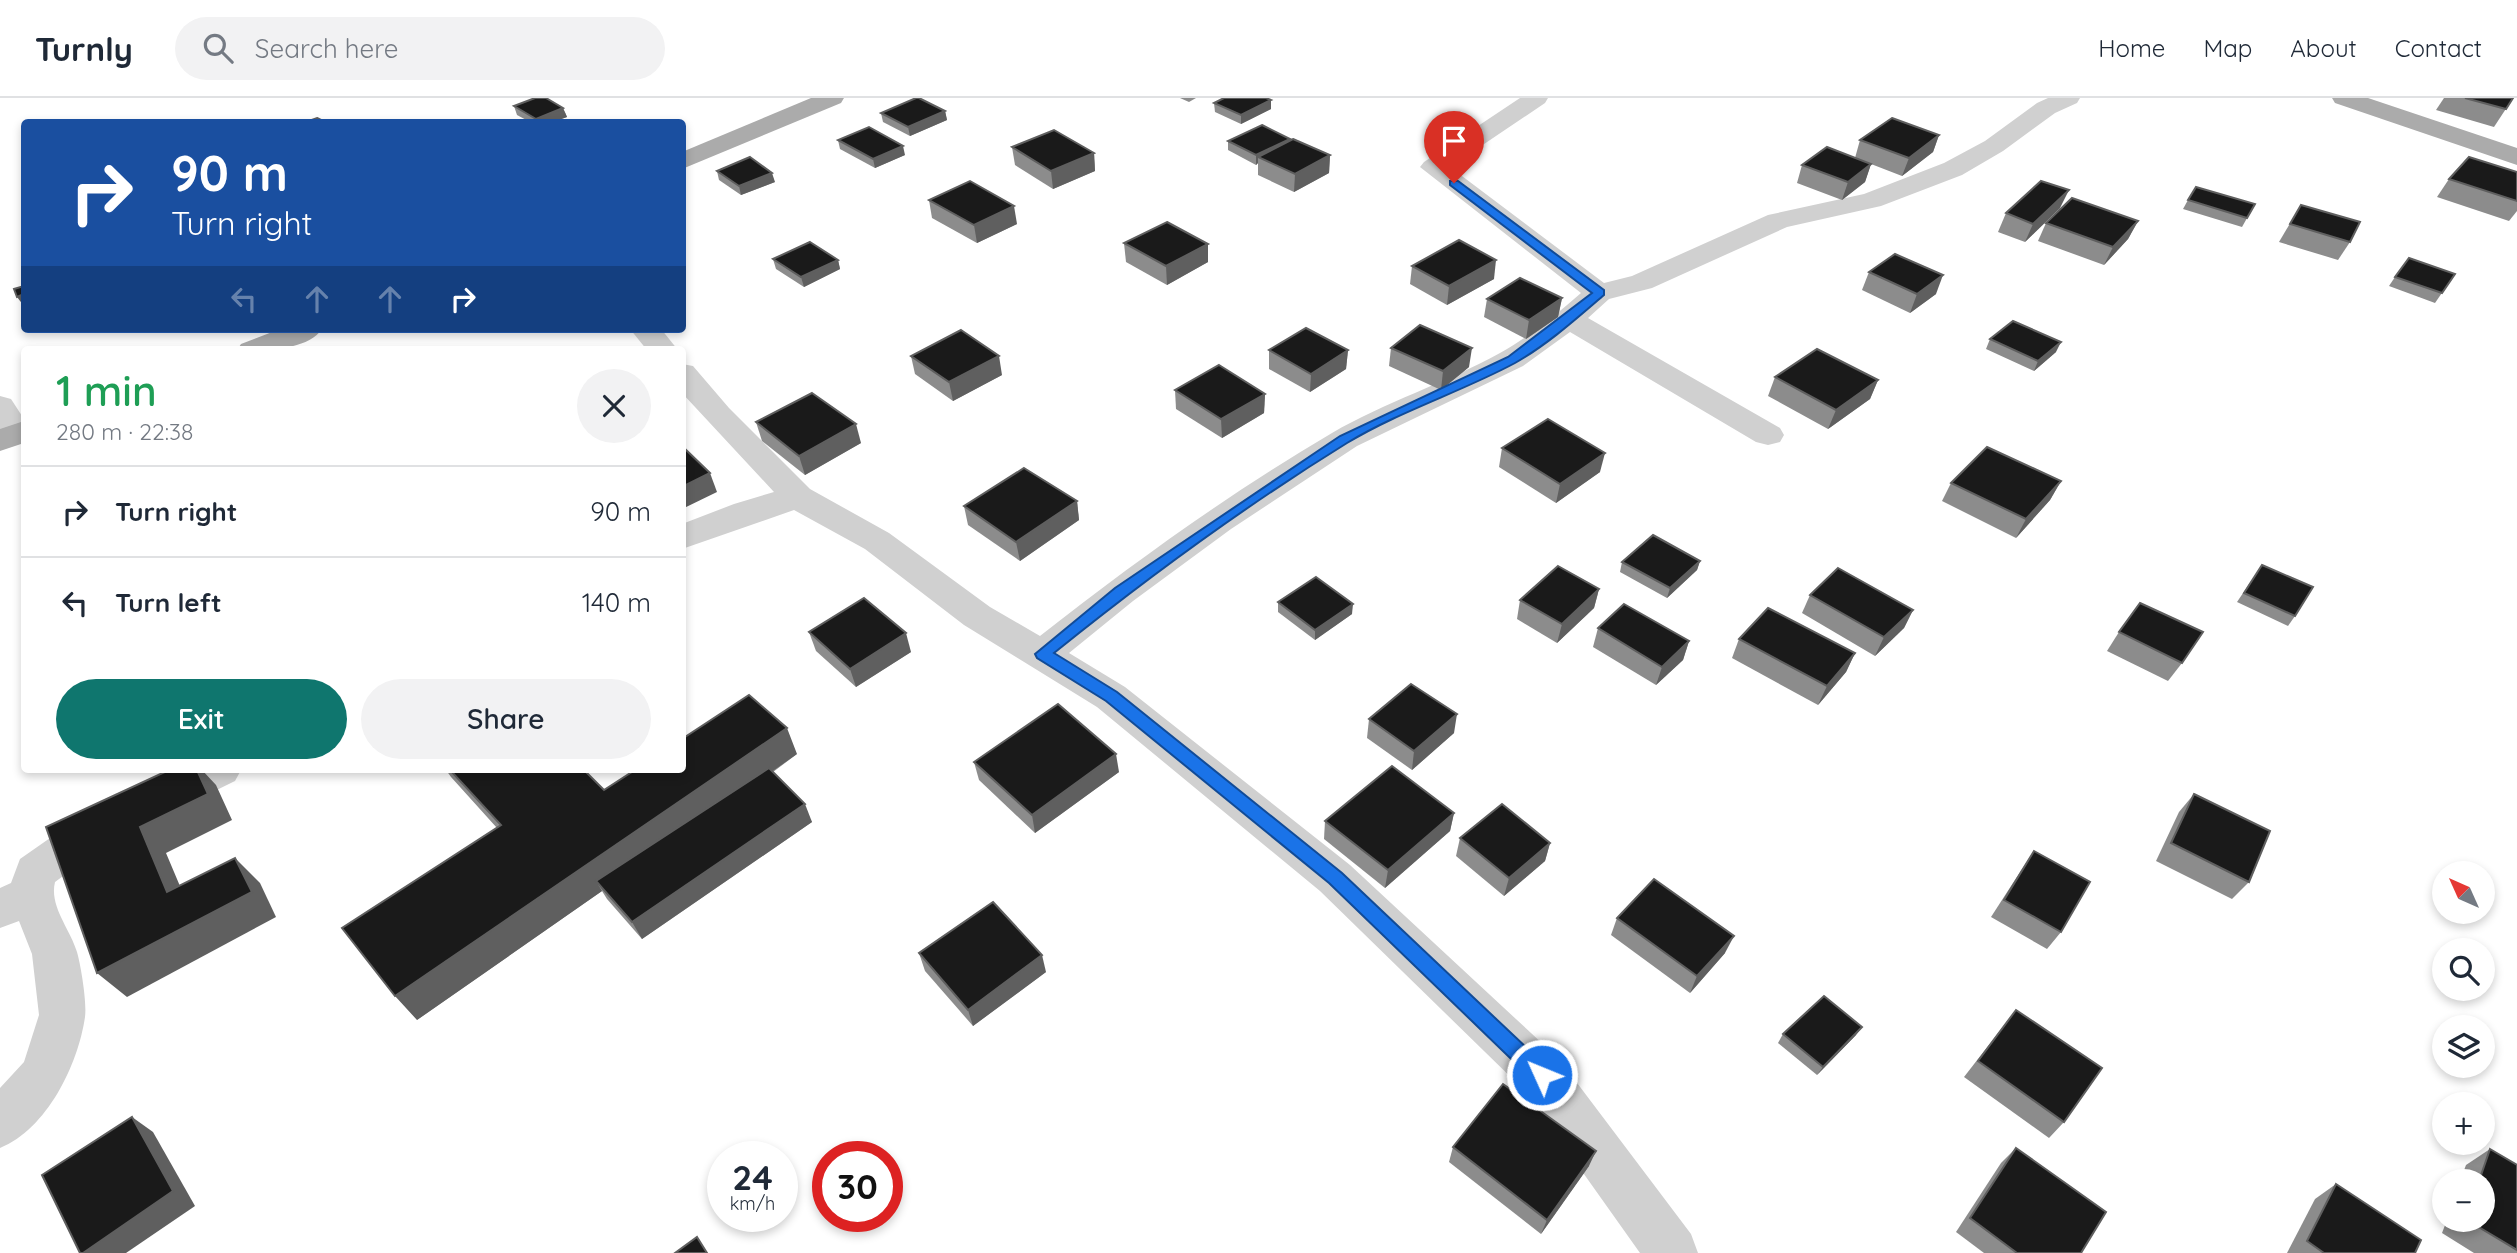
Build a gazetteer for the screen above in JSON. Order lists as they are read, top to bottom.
{
  "north": "top left",
  "page": {
    "header": "Turnly",
    "search": "Search here",
    "nav": [
      "Home",
      "Map",
      "About",
      "Contact"
    ],
    "turn": ["90 m", "Turn right"],
    "heading": ["1 min", "280 m · 22:38"],
    "list": [
      {
        "name": "Turn right",
        "value": "90 m"
      },
      {
        "name": "Turn left",
        "value": "140 m"
      }
    ],
    "buttons": ["Exit", "Share"],
    "map_buttons": ["+", "−"],
    "speed": "24 km/h",
    "limit": "30"
  }
}
